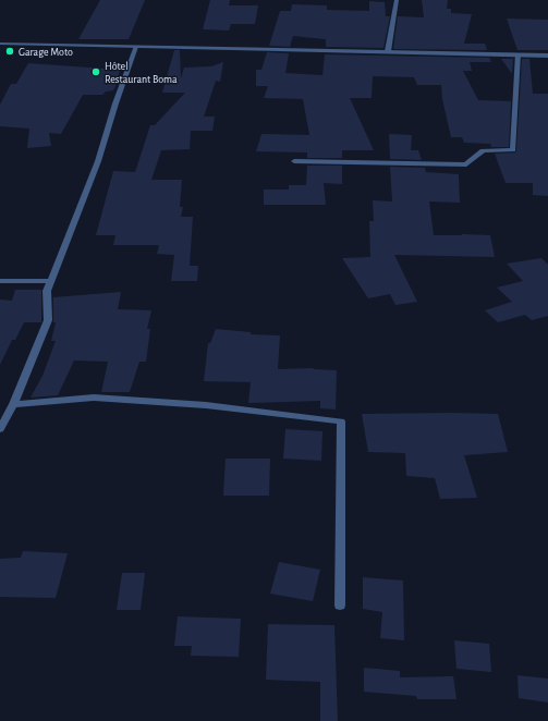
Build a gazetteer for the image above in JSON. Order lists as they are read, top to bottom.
{
  "places": ["Garage Moto", "Hôtel Restaurant Boma"]
}
